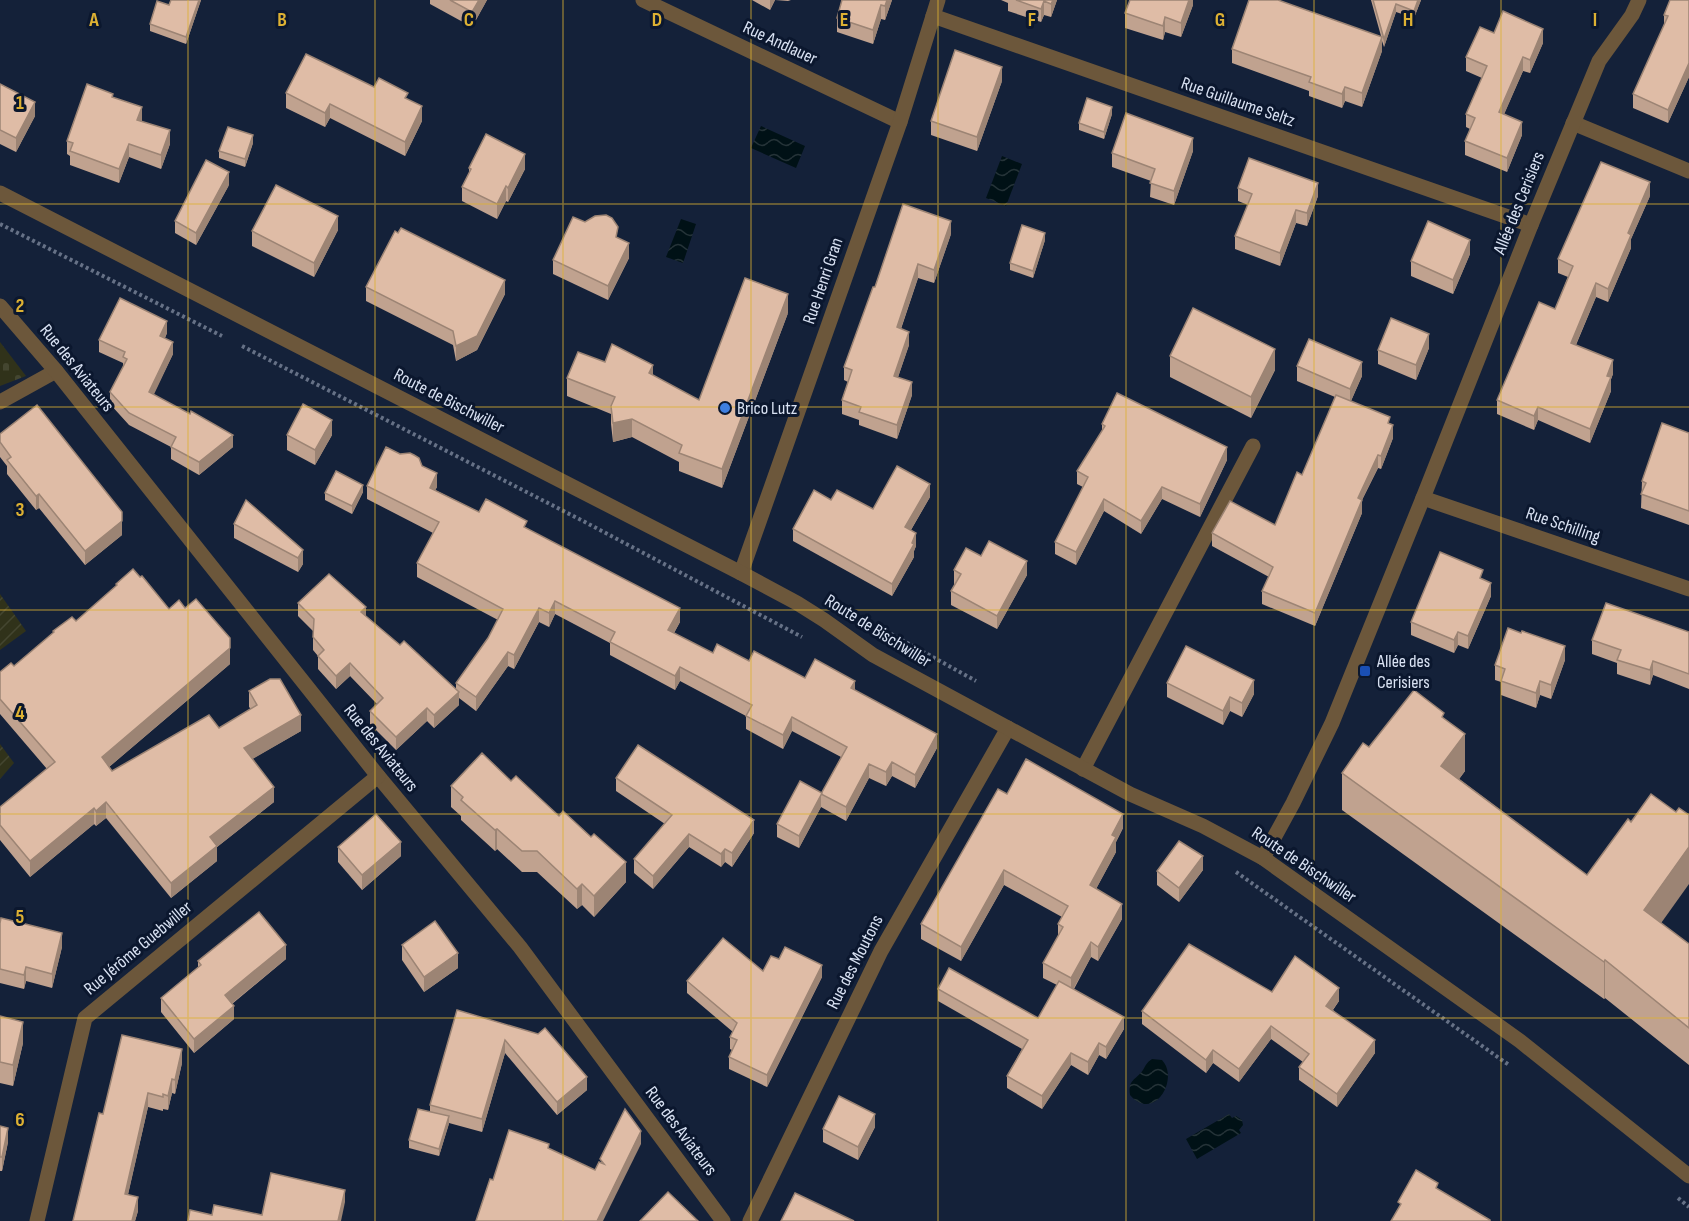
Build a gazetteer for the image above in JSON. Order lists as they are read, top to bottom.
{
  "streets": {
    "street": [
      "Rue Andlauer",
      "Rue Guillaume Seltz",
      "Allée des Cerisiers",
      "Rue Henri Gran",
      "Rue des Aviateurs",
      "Route de Bischwiller",
      "Rue Schilling",
      "Rue Jérôme Guebwiller",
      "Rue des Moutons"
    ]
  },
  "crossings": [
    ["Rue Andlauer", "Rue Henri Gran"],
    ["Rue Guillaume Seltz", "Allée des Cerisiers"],
    ["Rue Guillaume Seltz", "Rue Henri Gran"],
    ["Allée des Cerisiers", "Route de Bischwiller"],
    ["Allée des Cerisiers", "Rue Schilling"],
    ["Rue Henri Gran", "Route de Bischwiller"],
    ["Rue des Aviateurs", "Rue Jérôme Guebwiller"],
    ["Route de Bischwiller", "Rue des Moutons"]
  ],
  "places": {
    "other": ["Brico Lutz"],
    "transit": ["Allée des Cerisiers"]
  },
  "grid": {
    "columns": [
      "A",
      "B",
      "C",
      "D",
      "E",
      "F",
      "G",
      "H",
      "I"
    ],
    "rows": [
      "1",
      "2",
      "3",
      "4",
      "5",
      "6"
    ]
  }
}
